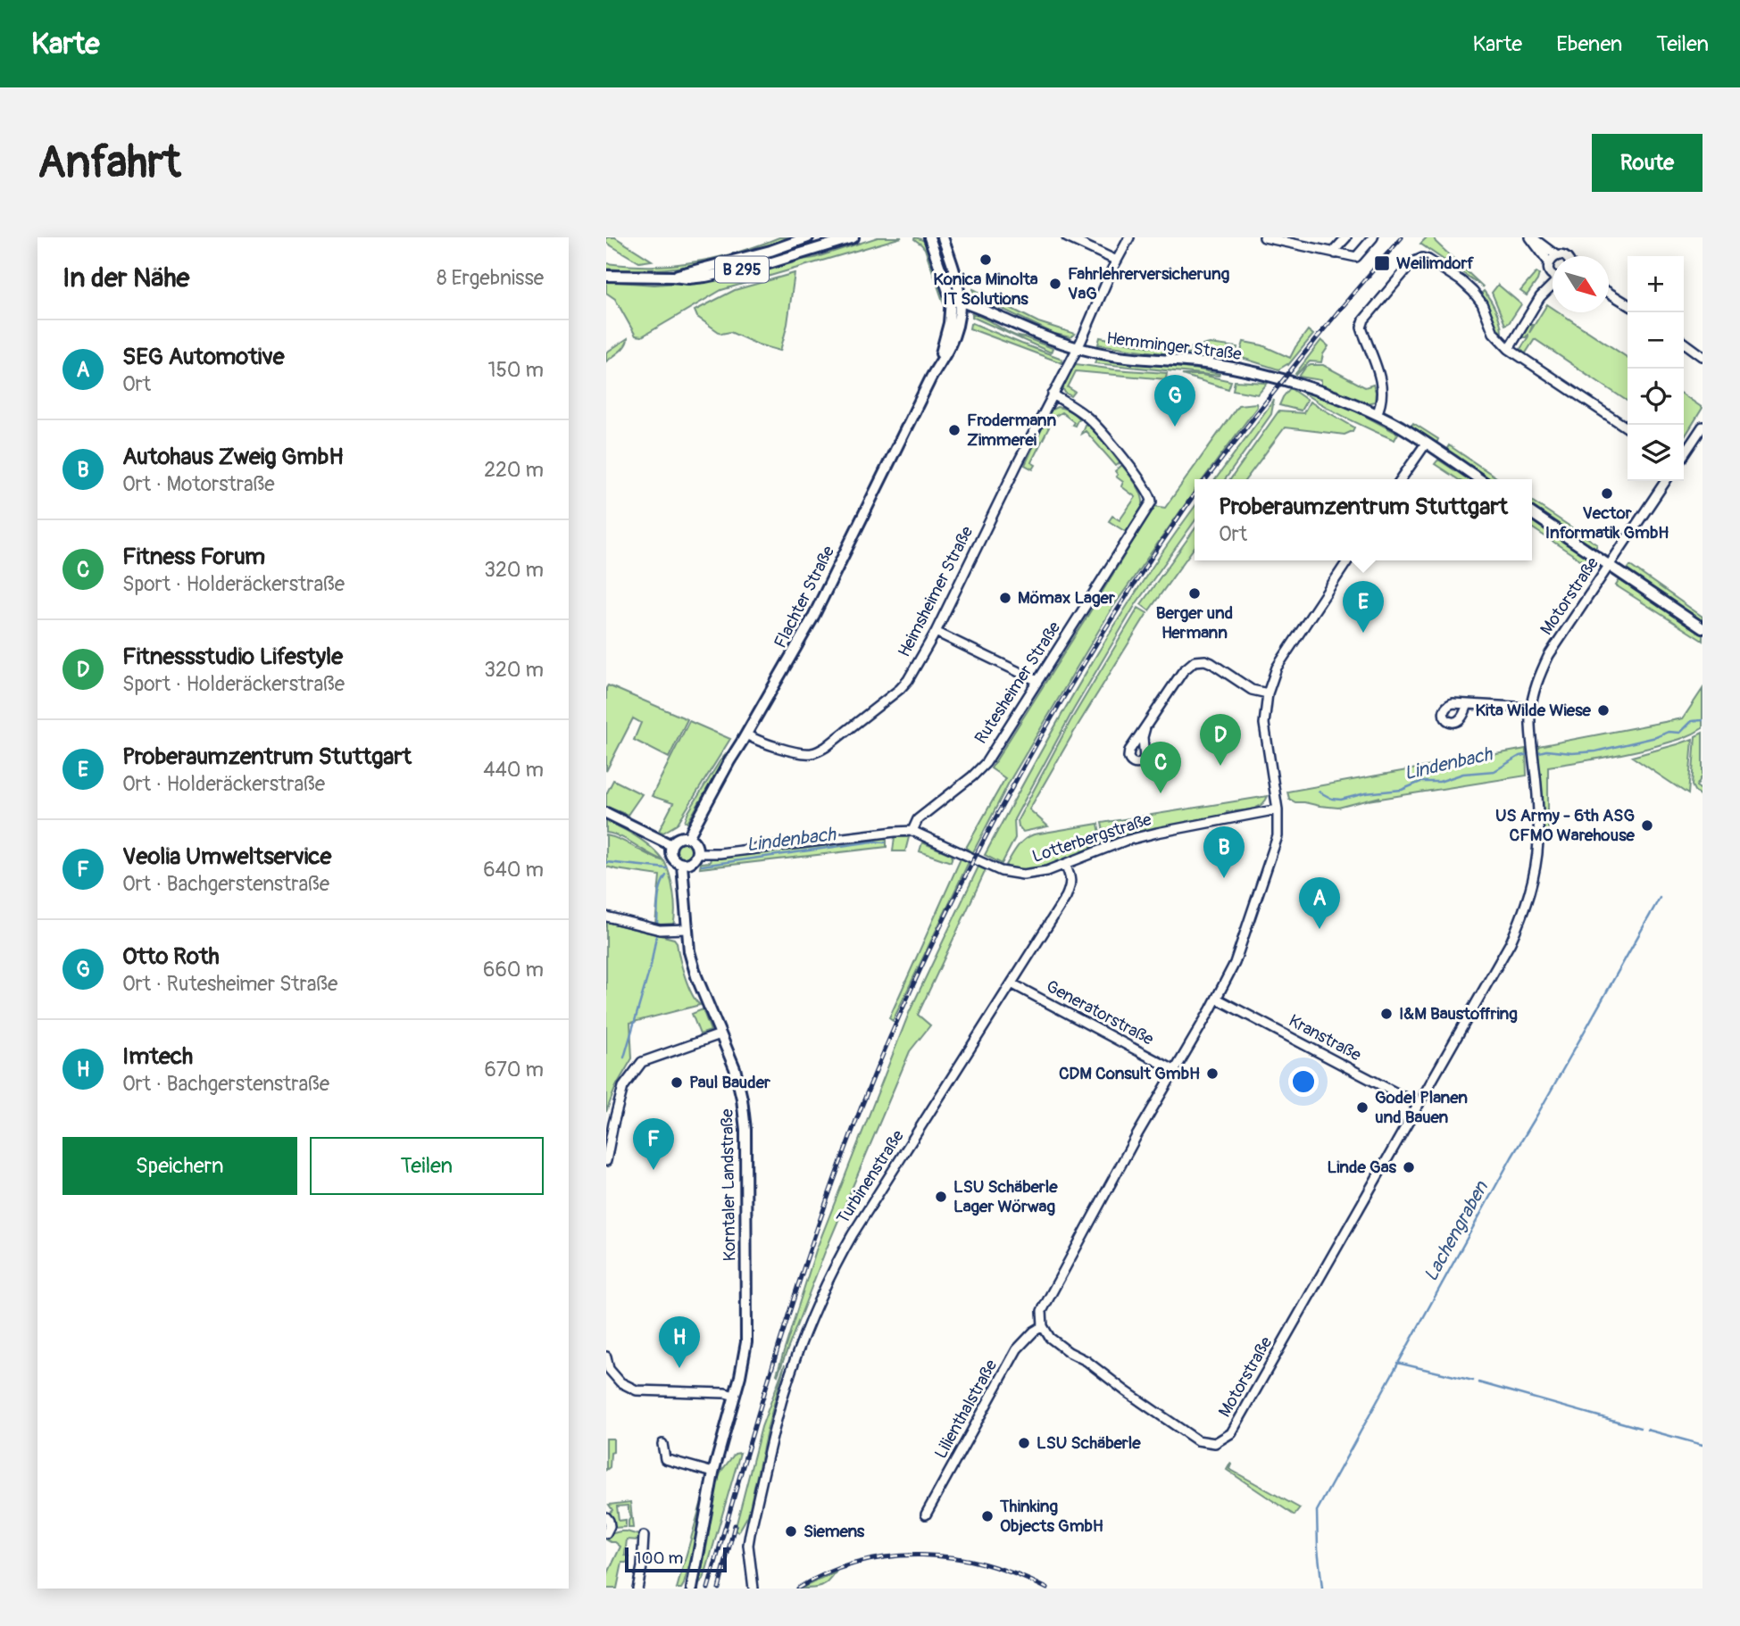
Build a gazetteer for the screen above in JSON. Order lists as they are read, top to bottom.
{
  "streets": {
    "main road": [
      "B 295",
      "Hemminger Straße",
      "Flachter Straße",
      "Korntaler Landstraße"
    ],
    "street": [
      "Heimsheimer Straße",
      "Motorstraße",
      "Rutesheimer Straße",
      "Lotterbergstraße",
      "Generatorstraße",
      "Kranstraße",
      "Turbinenstraße",
      "Lilienthalstraße"
    ]
  },
  "crossings": [
    ["Hemminger Straße", "Heimsheimer Straße"],
    ["Hemminger Straße", "Flachter Straße"],
    ["Heimsheimer Straße", "Flachter Straße"],
    ["Heimsheimer Straße", "Rutesheimer Straße"],
    ["Motorstraße", "Kranstraße"],
    ["Motorstraße", "Lilienthalstraße"],
    ["Flachter Straße", "Lotterbergstraße"],
    ["Flachter Straße", "Korntaler Landstraße"],
    ["Rutesheimer Straße", "Lotterbergstraße"],
    ["Lotterbergstraße", "Turbinenstraße"],
    ["Lotterbergstraße", "Korntaler Landstraße"],
    ["Generatorstraße", "Turbinenstraße"]
  ],
  "water": ["Lindenbach", "Lachengraben"],
  "places": {
    "other": [
      "Konica Minolta IT Solutions",
      "Fahrlehrerversicherung VaG",
      "Frodermann Zimmerei",
      "Vector Informatik GmbH",
      "Berger und Hermann",
      "Mömax Lager",
      "Kita Wilde Wiese",
      "US Army - 6th ASG CFMO Warehouse",
      "I&M Baustoffring",
      "CDM Consult GmbH",
      "Paul Bauder",
      "Godel Planen und Bauen",
      "Linde Gas",
      "LSU Schäberle Lager Wörwag",
      "LSU Schäberle",
      "Thinking Objects GmbH",
      "Siemens"
    ],
    "transit": ["Weilimdorf"]
  },
  "scale_bar": "100 m",
  "north": "bottom right",
  "page": {
    "header": "Karte",
    "nav": ["Karte", "Ebenen", "Teilen"],
    "buttons": [
      "Route",
      ["Speichern", "Teilen"]
    ],
    "title": "Anfahrt",
    "heading": ["In der Nähe", "8 Ergebnisse"],
    "map_buttons": ["+", "−"],
    "list": [
      {
        "mark": "A",
        "name": "SEG Automotive",
        "note": "Ort",
        "value": "150 m"
      },
      {
        "mark": "B",
        "name": "Autohaus Zweig GmbH",
        "note": "Ort · Motorstraße",
        "value": "220 m"
      },
      {
        "mark": "C",
        "name": "Fitness Forum",
        "note": "Sport · Holderäckerstraße",
        "value": "320 m"
      },
      {
        "mark": "D",
        "name": "Fitnessstudio Lifestyle",
        "note": "Sport · Holderäckerstraße",
        "value": "320 m"
      },
      {
        "mark": "E",
        "name": "Proberaumzentrum Stuttgart",
        "note": "Ort · Holderäckerstraße",
        "value": "440 m"
      },
      {
        "mark": "F",
        "name": "Veolia Umweltservice",
        "note": "Ort · Bachgerstenstraße",
        "value": "640 m"
      },
      {
        "mark": "G",
        "name": "Otto Roth",
        "note": "Ort · Rutesheimer Straße",
        "value": "660 m"
      },
      {
        "mark": "H",
        "name": "Imtech",
        "note": "Ort · Bachgerstenstraße",
        "value": "670 m"
      }
    ],
    "pins": [
      "G",
      "E",
      "D",
      "C",
      "B",
      "A",
      "F",
      "H"
    ],
    "popup": ["Proberaumzentrum Stuttgart", "Ort"],
    "scale": "100 m"
  }
}
